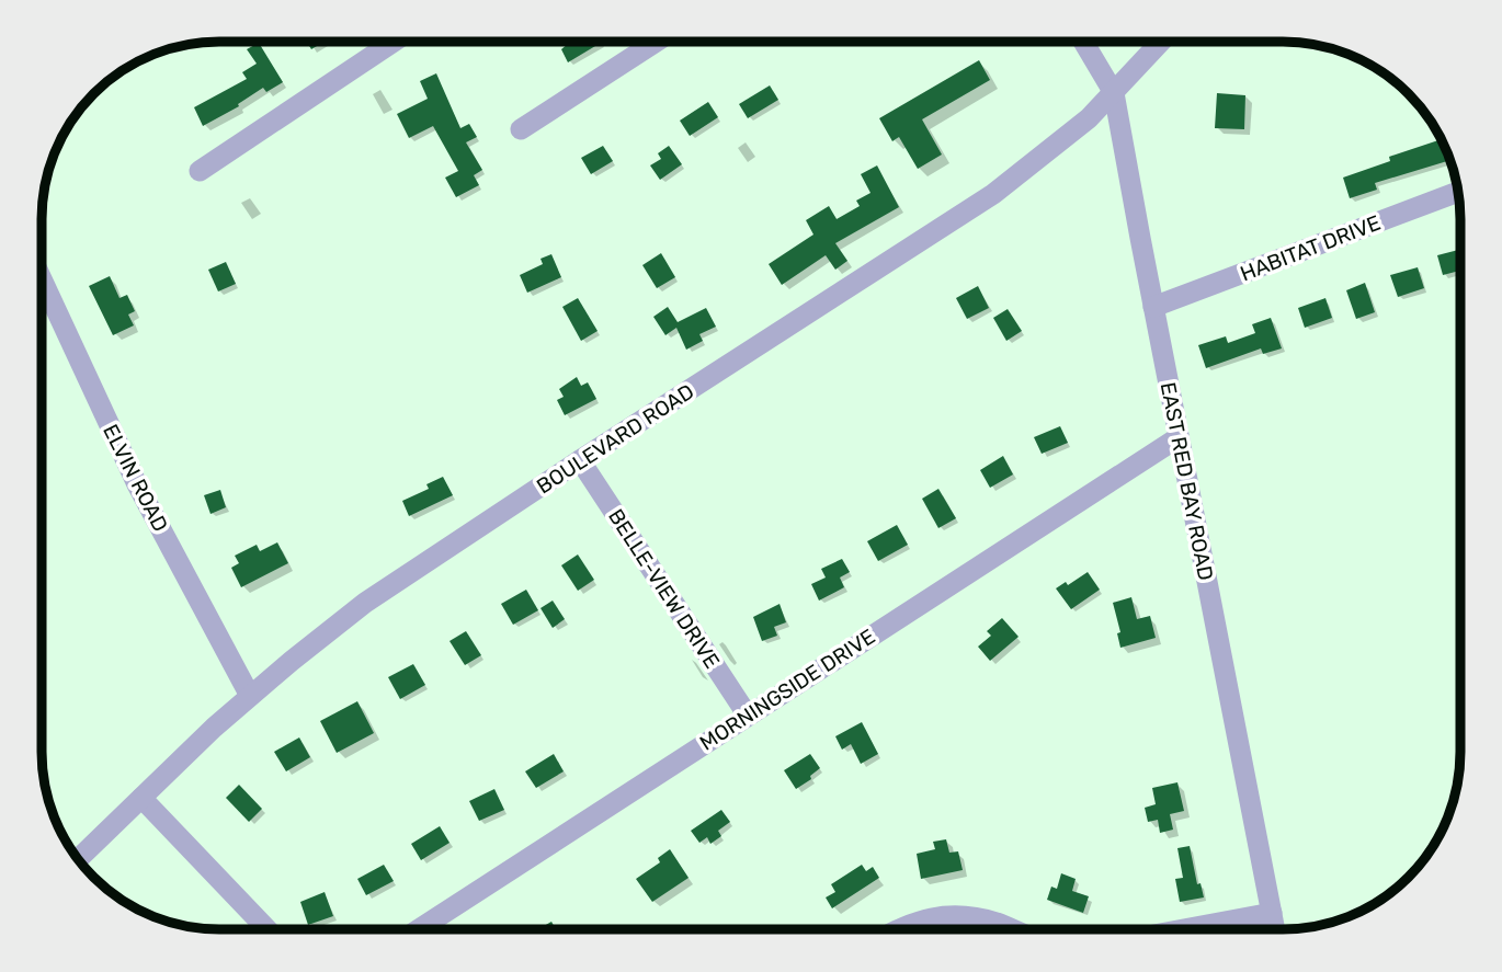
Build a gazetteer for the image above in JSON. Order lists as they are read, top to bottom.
{
  "streets": {
    "street": [
      "HABITAT DRIVE",
      "BOULEVARD ROAD",
      "ELVIN ROAD",
      "EAST RED BAY ROAD",
      "BELLE-VIEW DRIVE",
      "MORNINGSIDE DRIVE"
    ]
  },
  "crossings": [
    ["HABITAT DRIVE", "EAST RED BAY ROAD"],
    ["BOULEVARD ROAD", "ELVIN ROAD"],
    ["BOULEVARD ROAD", "EAST RED BAY ROAD"],
    ["BOULEVARD ROAD", "BELLE-VIEW DRIVE"],
    ["EAST RED BAY ROAD", "MORNINGSIDE DRIVE"],
    ["BELLE-VIEW DRIVE", "MORNINGSIDE DRIVE"]
  ]
}
